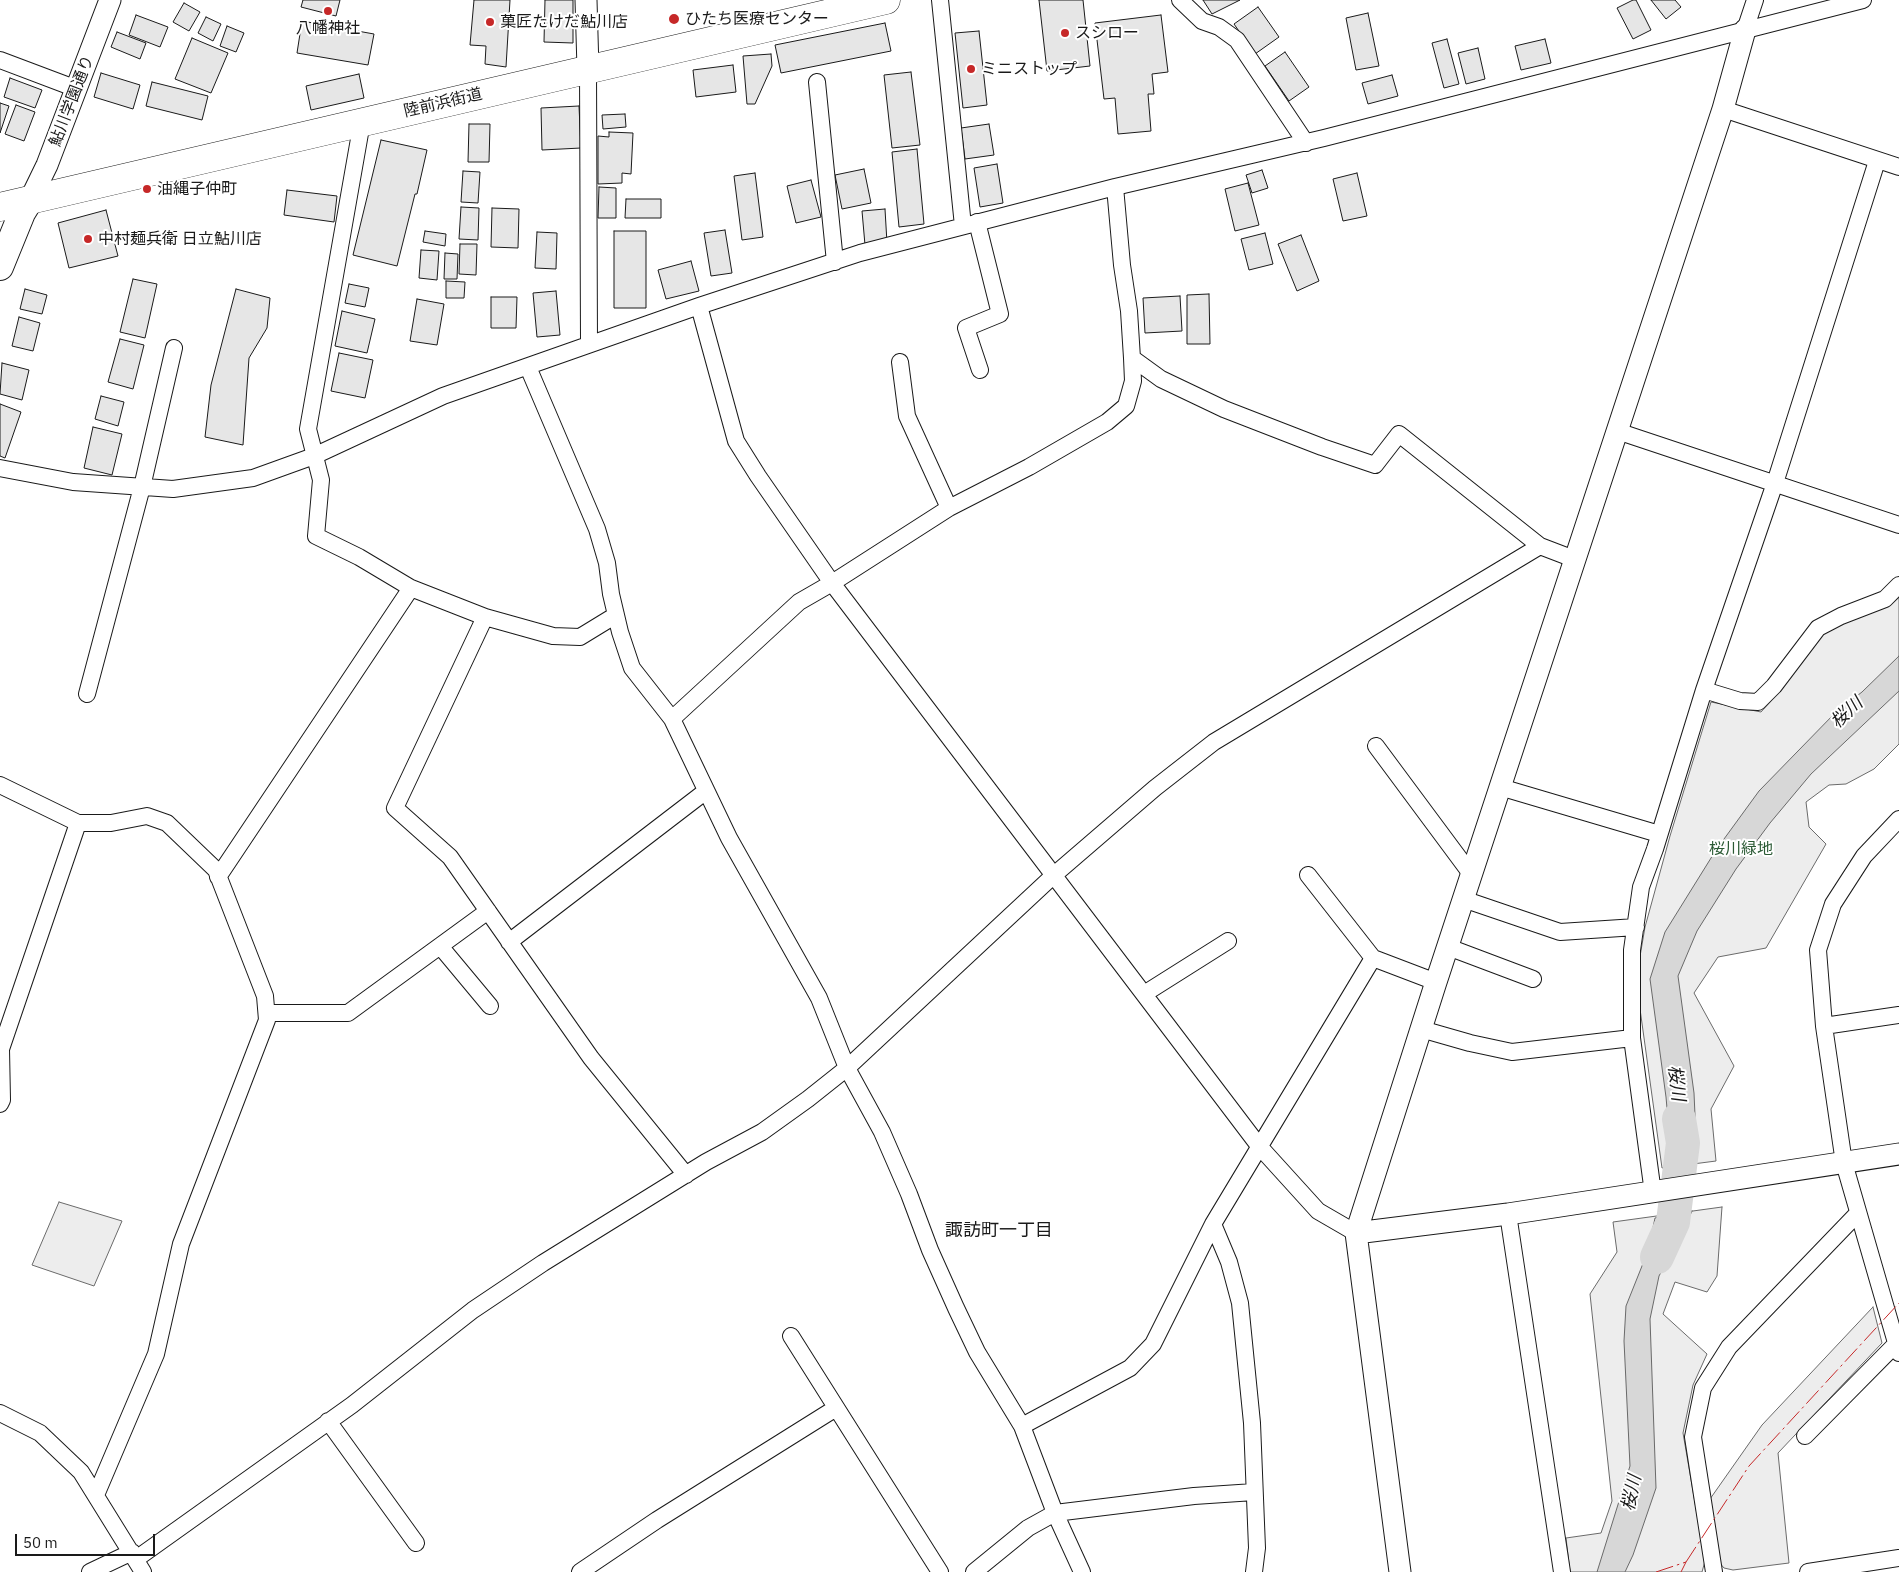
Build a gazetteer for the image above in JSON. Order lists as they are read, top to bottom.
{
  "streets": {
    "highway": ["陸前浜街道"],
    "street": ["鮎川学園通り"]
  },
  "crossings": [
    ["鮎川学園通り", "陸前浜街道"]
  ],
  "districts": ["諏訪町一丁目"],
  "water": ["桜川"],
  "parks": ["桜川緑地"],
  "places": [
    "八幡神社",
    "ひたち医療センター",
    "菓匠たけだ鮎川店",
    "スシロー",
    "ミニストップ",
    "油縄子仲町",
    "中村麺兵衛 日立鮎川店"
  ],
  "scale_bar": "50 m"
}
